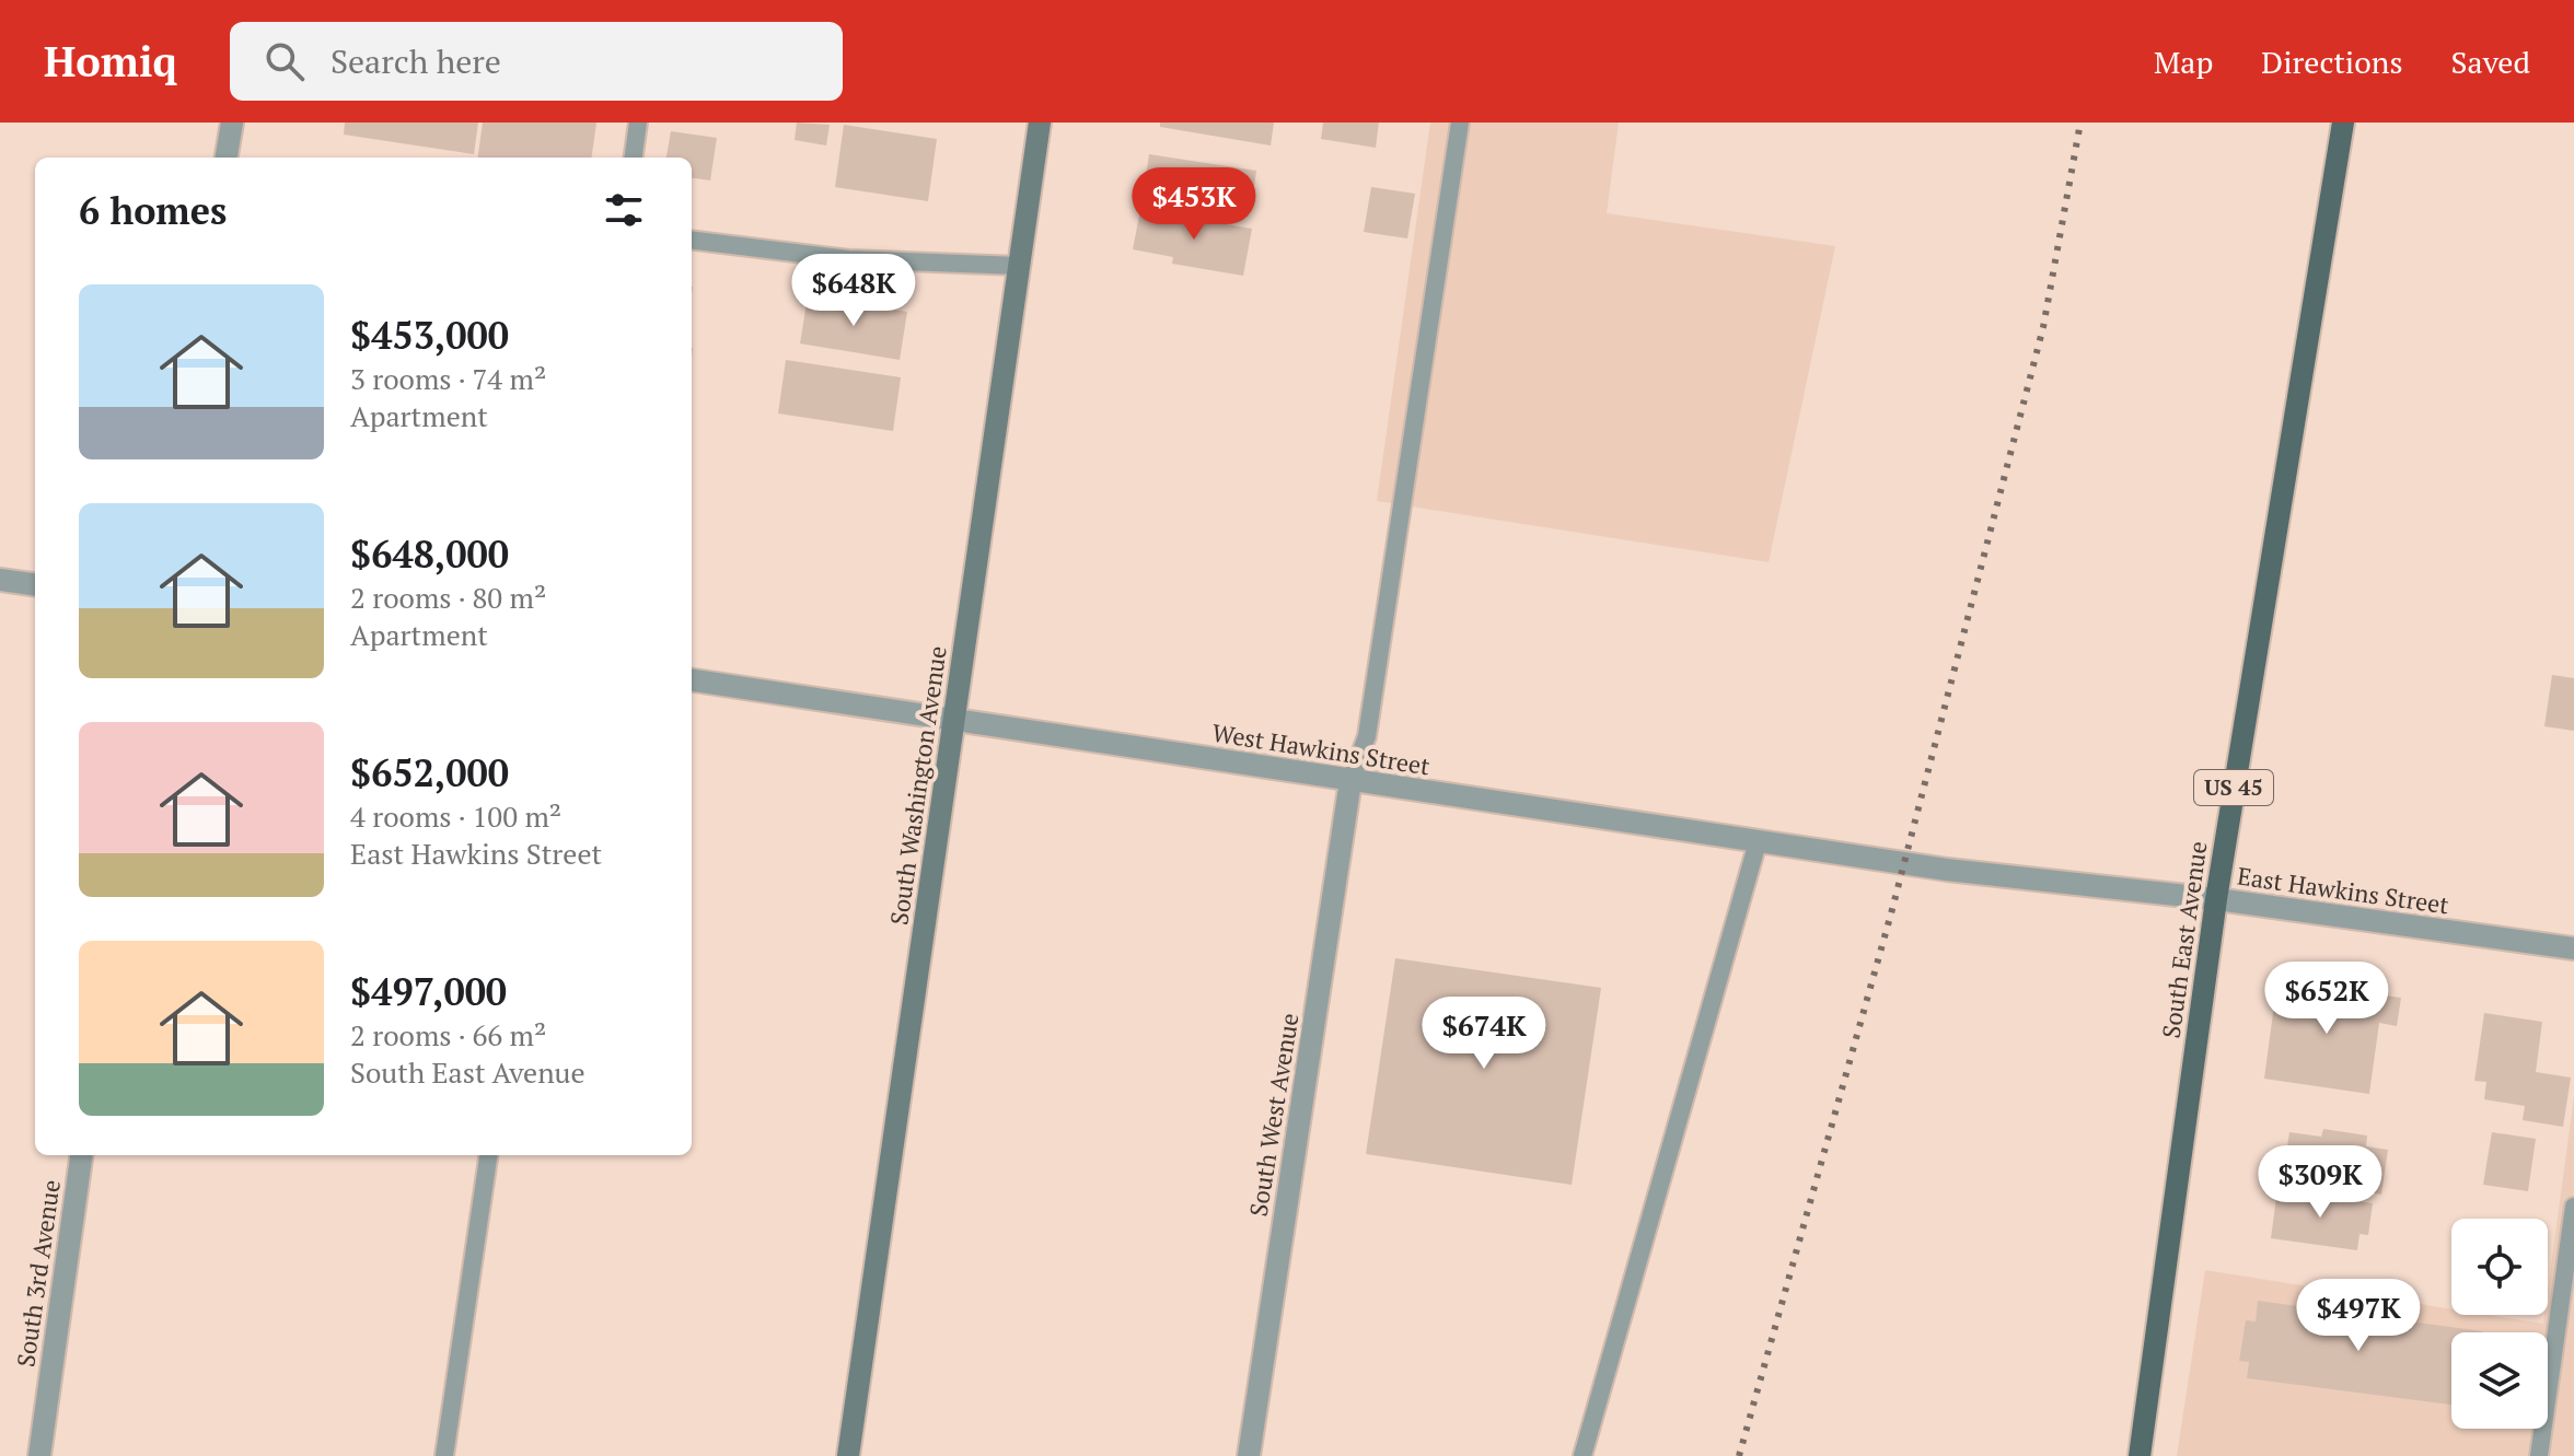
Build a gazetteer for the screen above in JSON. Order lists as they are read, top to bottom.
{
  "streets": {
    "main road": ["South Washington Avenue", "US 45", "South East Avenue"],
    "street": [
      "West Hawkins Street",
      "East Hawkins Street",
      "South West Avenue",
      "South 3rd Avenue"
    ]
  },
  "crossings": [
    ["West Hawkins Street", "South Washington Avenue"],
    ["West Hawkins Street", "East Hawkins Street"],
    ["West Hawkins Street", "South West Avenue"],
    ["East Hawkins Street", "South East Avenue"]
  ],
  "page": {
    "header": "Homiq",
    "search": "Search here",
    "nav": ["Map", "Directions", "Saved"],
    "heading": "6 homes",
    "price": [
      "$453K",
      "$648K",
      "$652K",
      "$674K",
      "$309K",
      "$497K"
    ],
    "list": [
      {
        "name": "$453,000",
        "note": "3 rooms · 74 m² · Apartment"
      },
      {
        "name": "$648,000",
        "note": "2 rooms · 80 m² · Apartment"
      },
      {
        "name": "$652,000",
        "note": "4 rooms · 100 m² · East Hawkins Street"
      },
      {
        "name": "$497,000",
        "note": "2 rooms · 66 m² · South East Avenue"
      }
    ]
  }
}
